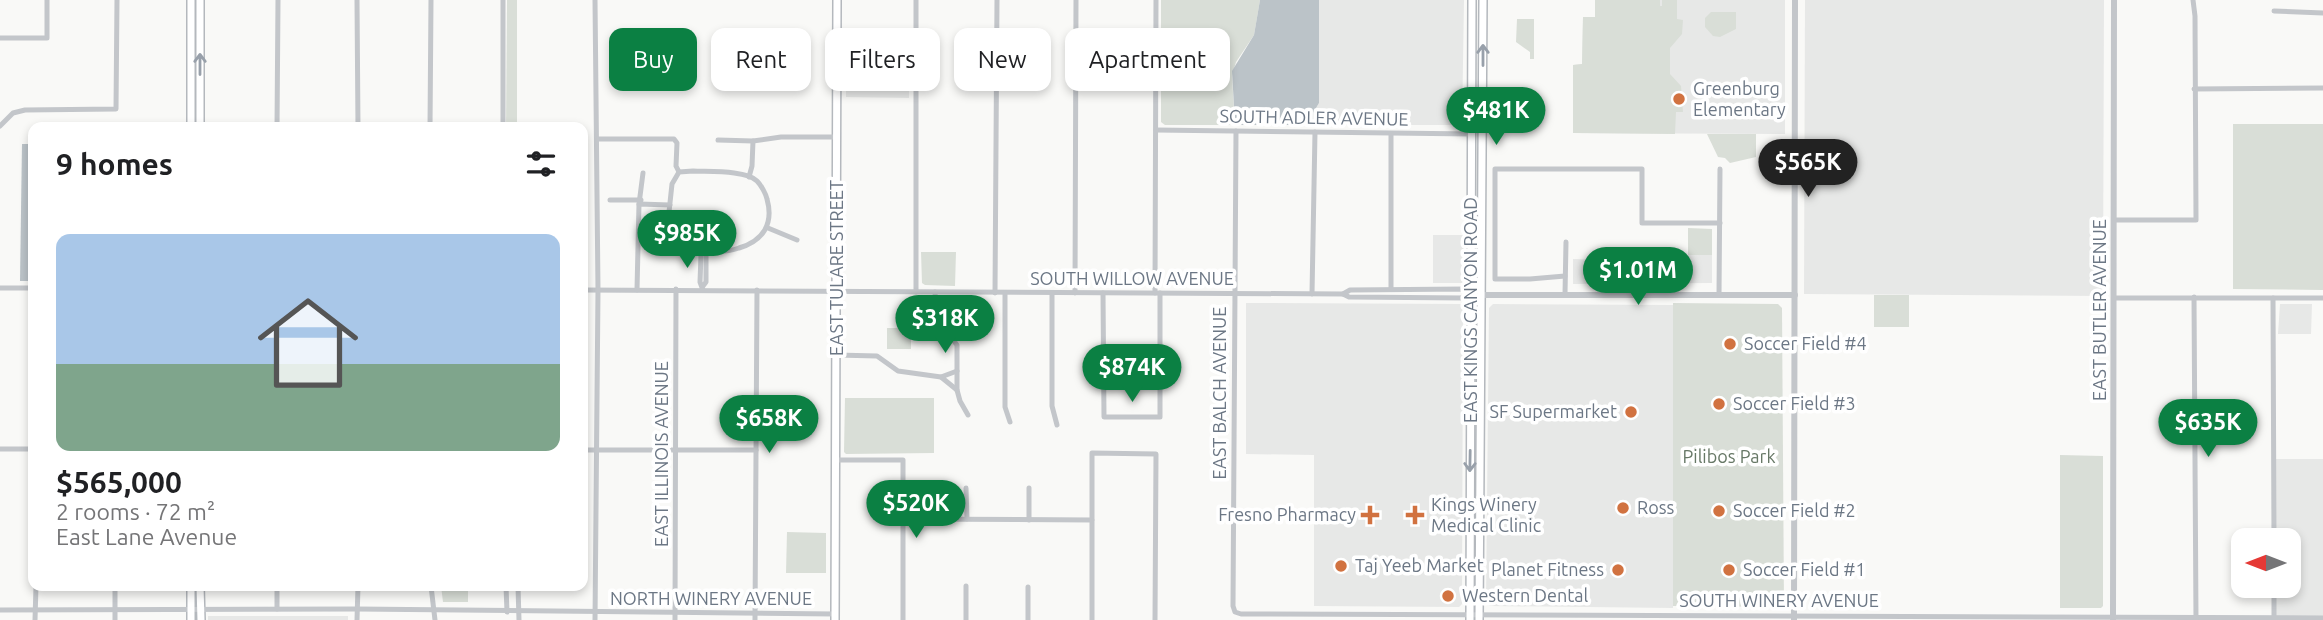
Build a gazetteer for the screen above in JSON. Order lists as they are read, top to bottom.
{
  "streets": {
    "main road": ["EAST TULARE STREET", "EAST KINGS CANYON ROAD"],
    "street": [
      "SOUTH ADLER AVENUE",
      "SOUTH WILLOW AVENUE",
      "EAST BUTLER AVENUE",
      "EAST BALCH AVENUE",
      "EAST ILLINOIS AVENUE",
      "NORTH WINERY AVENUE",
      "SOUTH WINERY AVENUE"
    ]
  },
  "crossings": [
    ["SOUTH ADLER AVENUE", "EAST KINGS CANYON ROAD"],
    ["SOUTH ADLER AVENUE", "EAST BALCH AVENUE"],
    ["EAST TULARE STREET", "SOUTH WILLOW AVENUE"],
    ["EAST TULARE STREET", "NORTH WINERY AVENUE"],
    ["SOUTH WILLOW AVENUE", "EAST KINGS CANYON ROAD"],
    ["SOUTH WILLOW AVENUE", "EAST BALCH AVENUE"],
    ["SOUTH WILLOW AVENUE", "EAST ILLINOIS AVENUE"],
    ["EAST KINGS CANYON ROAD", "SOUTH WINERY AVENUE"],
    ["EAST BUTLER AVENUE", "SOUTH WINERY AVENUE"],
    ["EAST BALCH AVENUE", "SOUTH WINERY AVENUE"],
    ["EAST ILLINOIS AVENUE", "NORTH WINERY AVENUE"]
  ],
  "parks": ["Pilibos Park"],
  "places": {
    "other": [
      "Greenburg Elementary",
      "Soccer Field #4",
      "Soccer Field #3",
      "SF Supermarket",
      "Ross",
      "Soccer Field #2",
      "Taj Yeeb Market",
      "Planet Fitness",
      "Soccer Field #1",
      "Western Dental"
    ],
    "health": ["Fresno Pharmacy", "Kings Winery Medical Clinic"]
  },
  "north": "left",
  "page": {
    "chip": [
      "Buy",
      "Rent",
      "Filters",
      "New",
      "Apartment"
    ],
    "price": [
      "$481K",
      "$565K",
      "$985K",
      "$1.01M",
      "$318K",
      "$874K",
      "$658K",
      "$635K",
      "$520K"
    ],
    "heading": "9 homes",
    "list": [
      {
        "name": "$565,000",
        "note": "2 rooms · 72 m² · East Lane Avenue"
      }
    ]
  }
}
